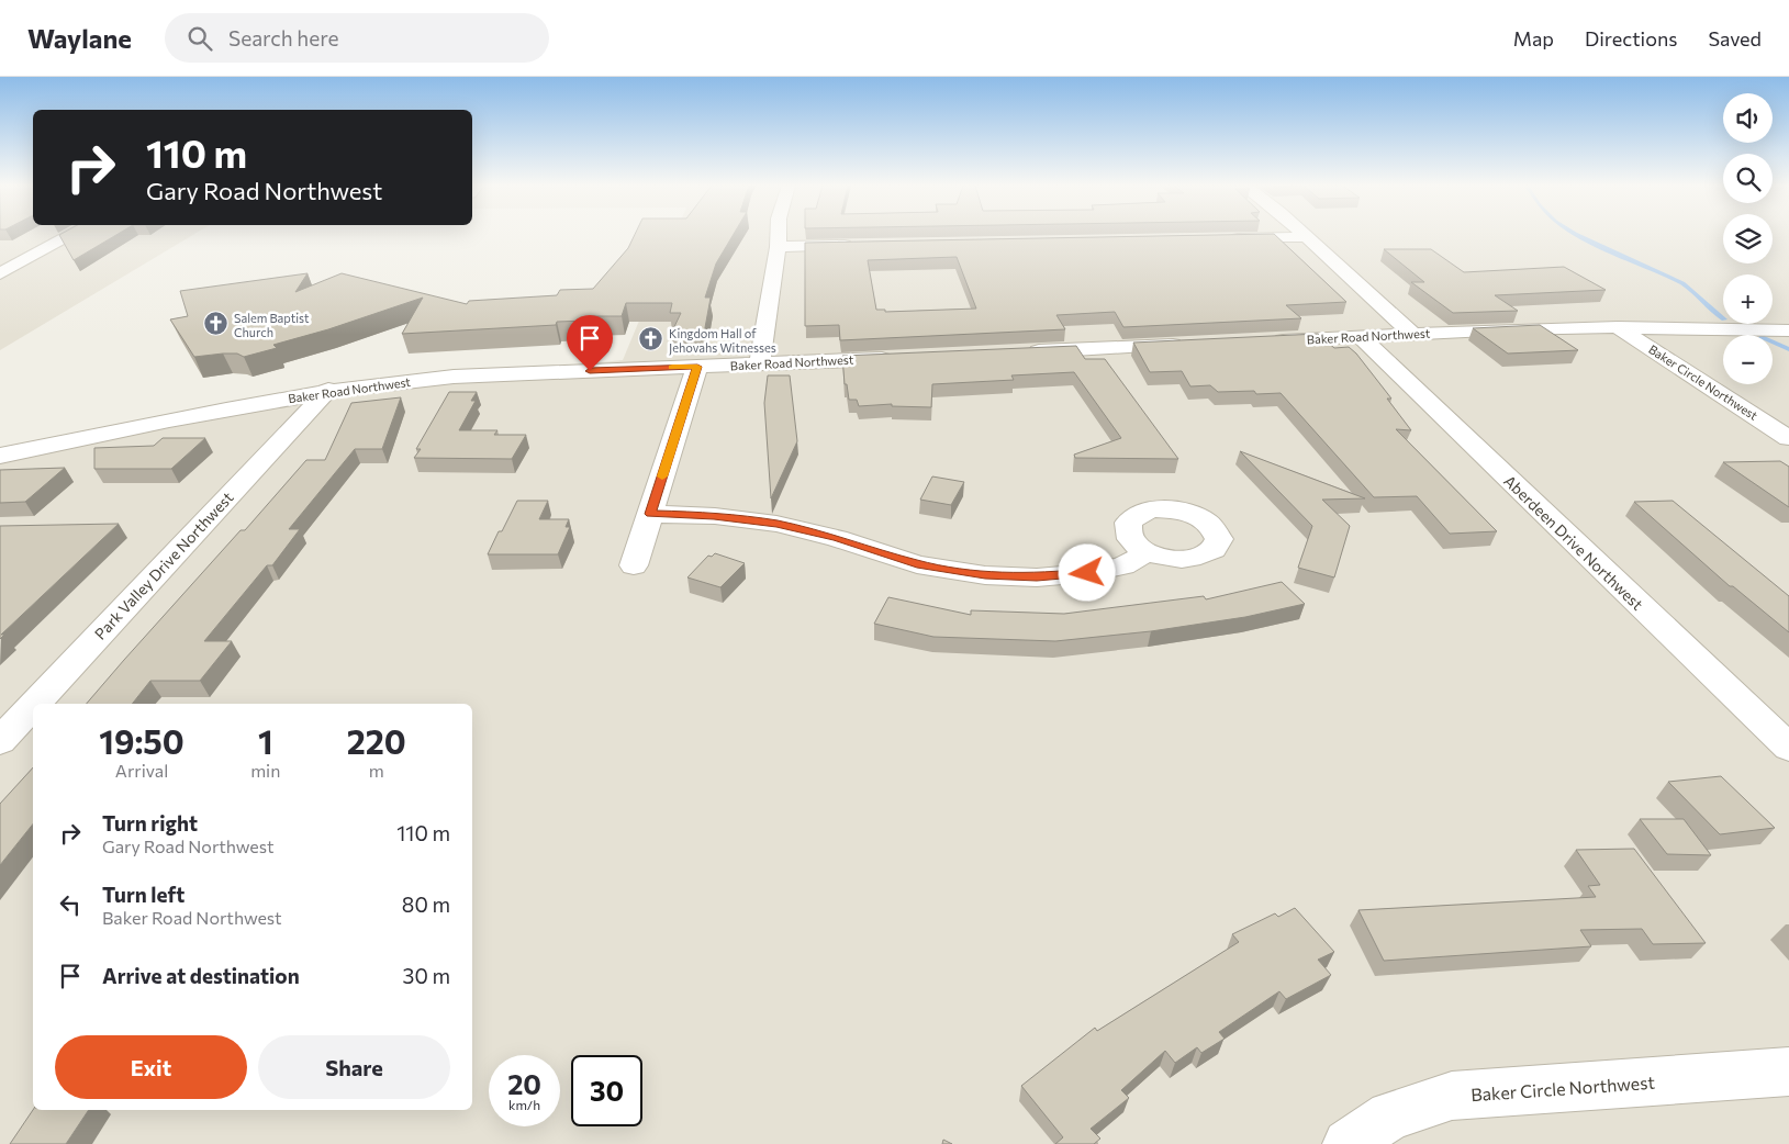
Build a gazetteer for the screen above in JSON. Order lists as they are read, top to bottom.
{
  "streets": {
    "street": [
      "Baker Road Northwest",
      "Baker Circle Northwest",
      "Aberdeen Drive Northwest",
      "Park Valley Drive Northwest"
    ]
  },
  "crossings": [
    ["Baker Road Northwest", "Baker Circle Northwest"],
    ["Baker Road Northwest", "Aberdeen Drive Northwest"],
    ["Baker Road Northwest", "Park Valley Drive Northwest"]
  ],
  "places": {
    "church": ["Salem Baptist Church", "Kingdom Hall of Jehovahs Witnesses"]
  },
  "page": {
    "header": "Waylane",
    "search": "Search here",
    "nav": ["Map", "Directions", "Saved"],
    "map_buttons": ["+", "−"],
    "turn": ["110 m", "Gary Road Northwest"],
    "eta": [
      "19:50",
      "Arrival",
      "1",
      "min",
      "220",
      "m"
    ],
    "list": [
      {
        "name": "Turn right",
        "note": "Gary Road Northwest",
        "value": "110 m"
      },
      {
        "name": "Turn left",
        "note": "Baker Road Northwest",
        "value": "80 m"
      },
      {
        "name": "Arrive at destination",
        "value": "30 m"
      }
    ],
    "buttons": ["Exit", "Share"],
    "speed": "20 km/h",
    "limit": "30"
  }
}
